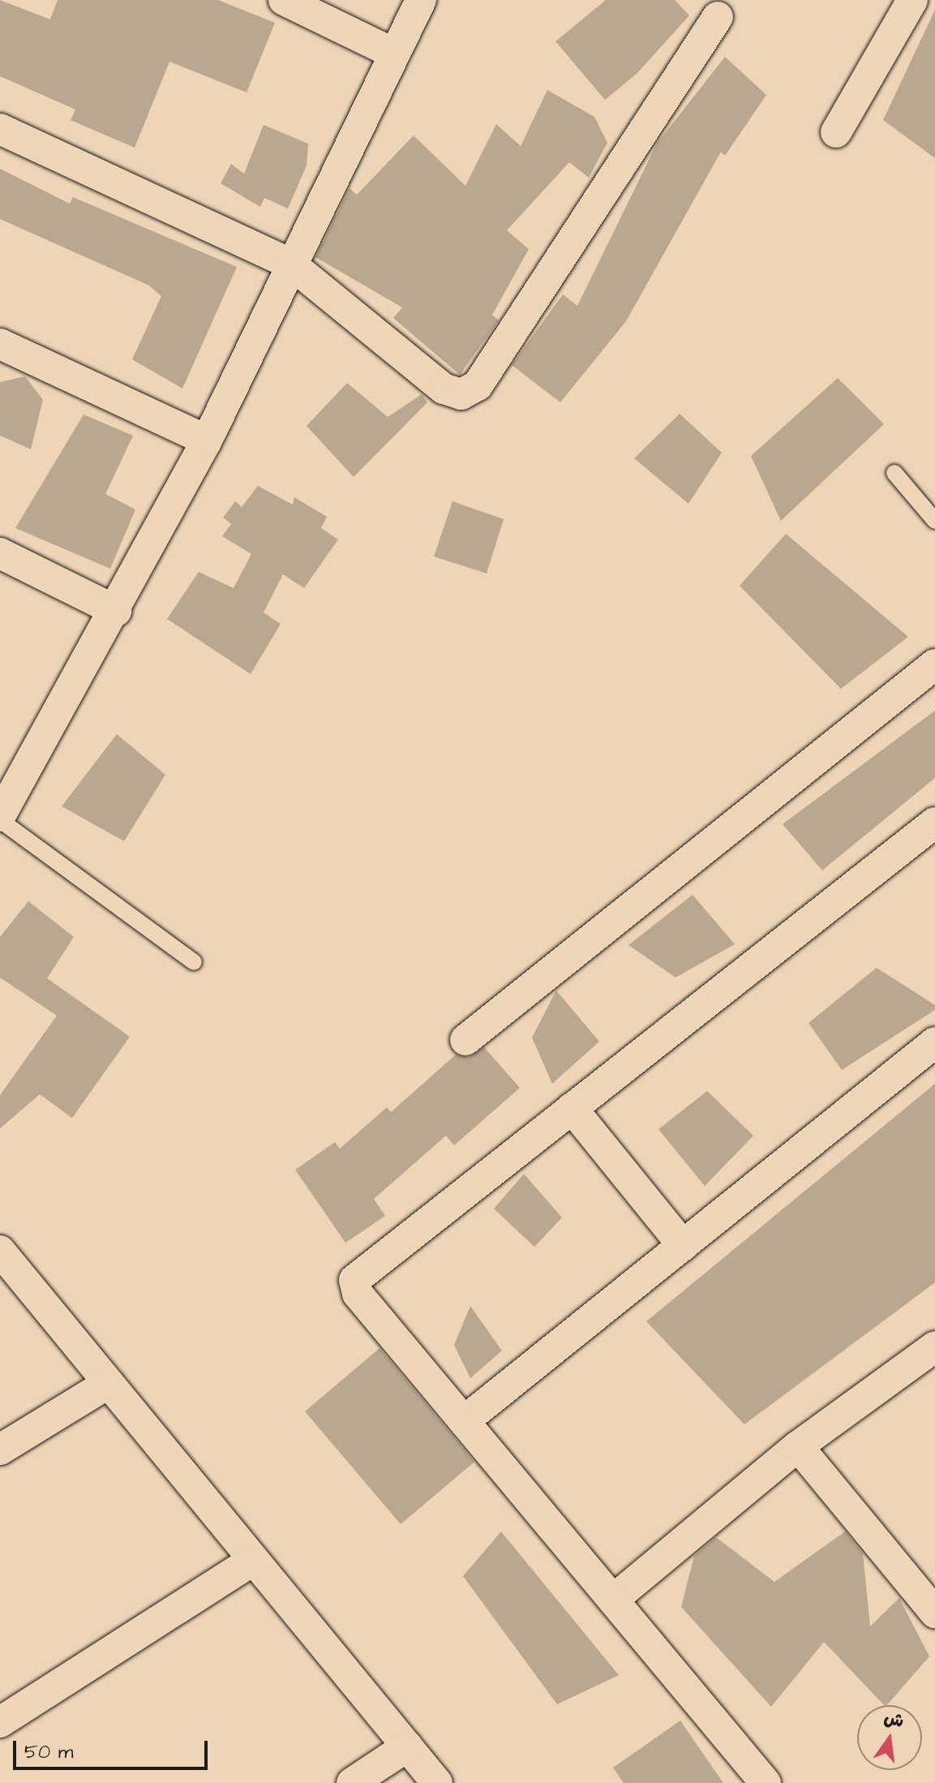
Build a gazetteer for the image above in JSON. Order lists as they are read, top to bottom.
{
  "scale_bar": "50 m",
  "north": "top"
}
